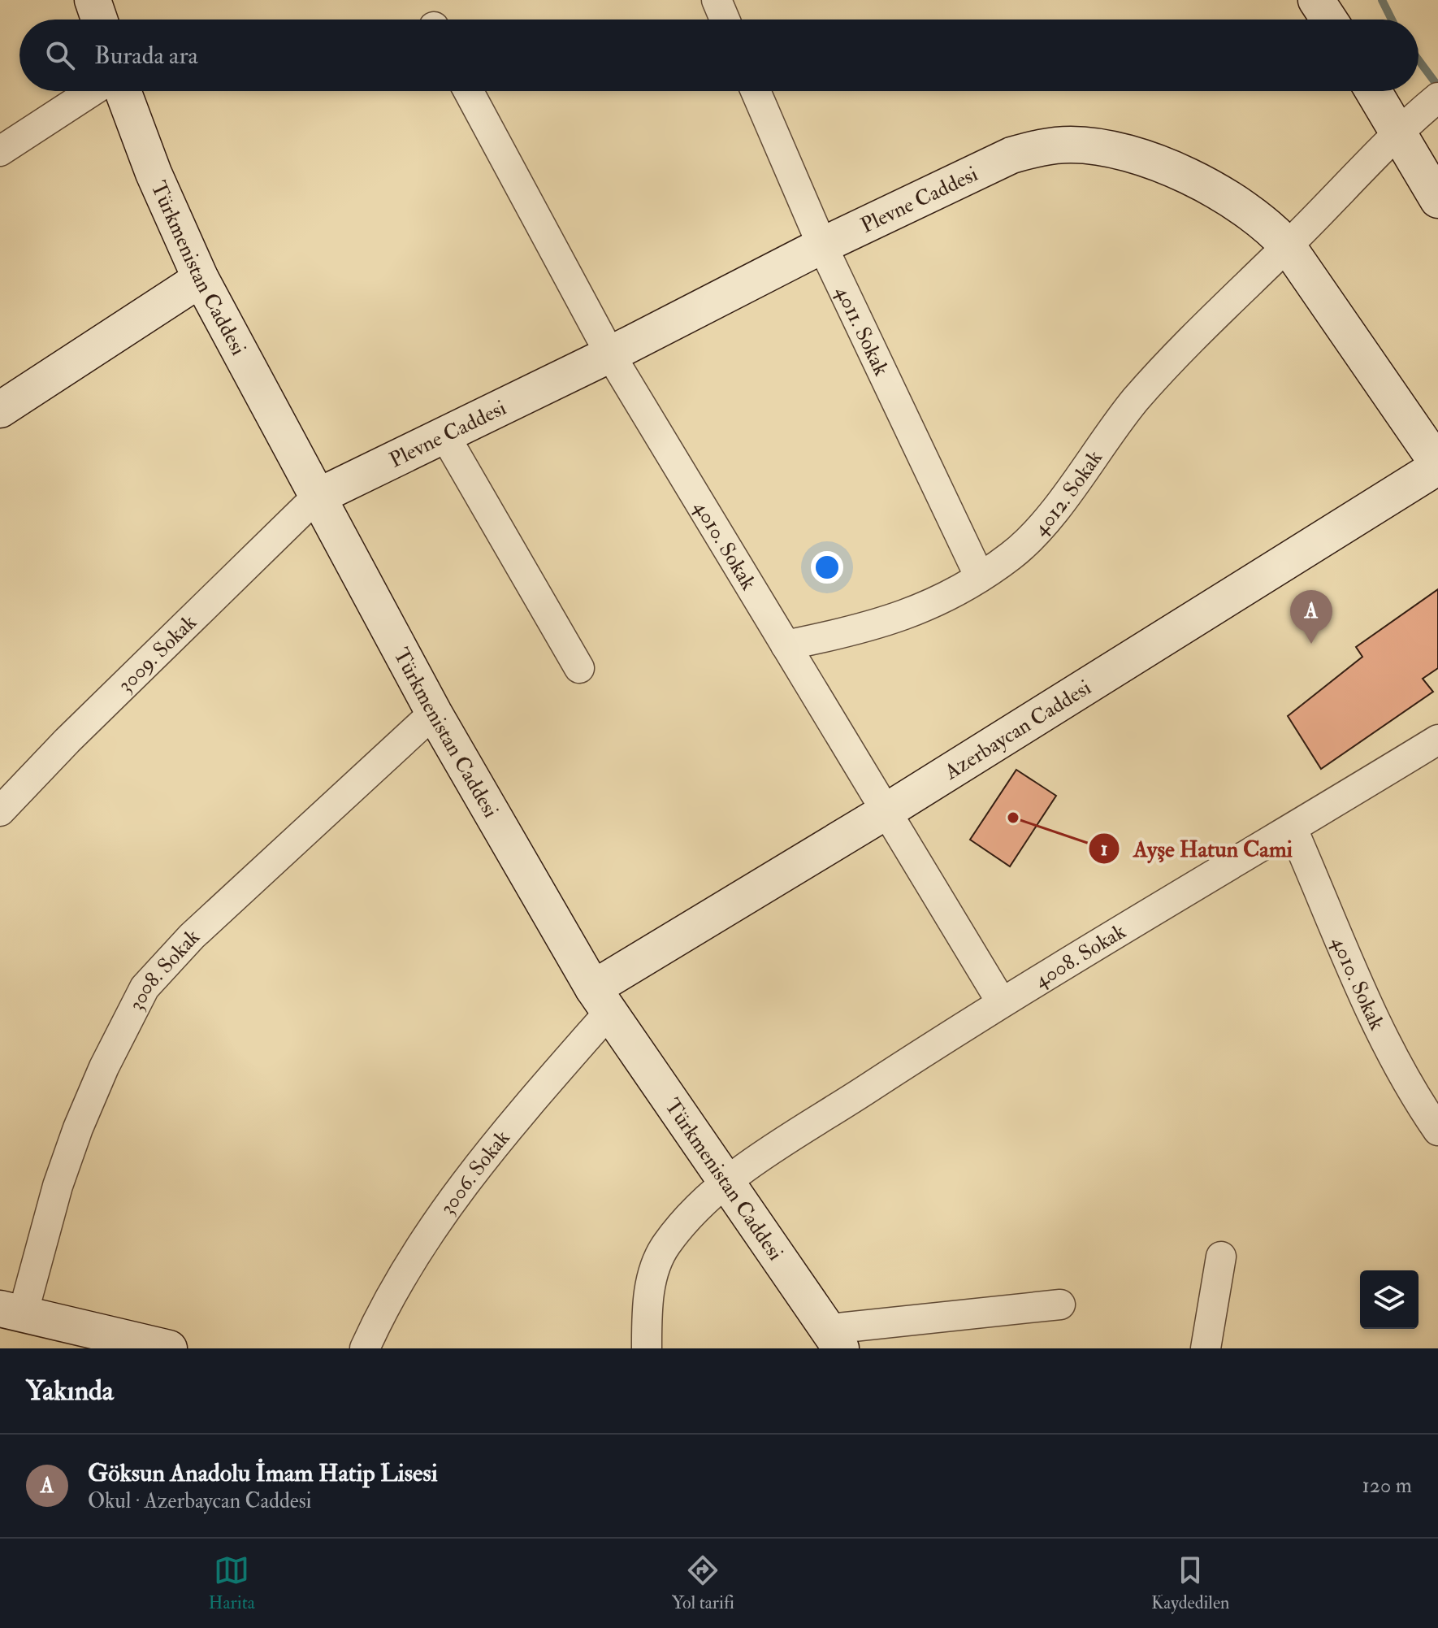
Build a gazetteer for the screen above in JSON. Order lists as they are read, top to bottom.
{
  "streets": {
    "street": [
      "Plevne Caddesi",
      "Türkmenistan Caddesi",
      "4011. Sokak",
      "4012. Sokak",
      "4010. Sokak",
      "3009. Sokak",
      "Azerbaycan Caddesi",
      "4008. Sokak",
      "3008. Sokak",
      "3006. Sokak"
    ]
  },
  "crossings": [
    ["Plevne Caddesi", "Türkmenistan Caddesi"],
    ["Plevne Caddesi", "4011. Sokak"],
    ["Plevne Caddesi", "4012. Sokak"],
    ["Plevne Caddesi", "4010. Sokak"],
    ["Plevne Caddesi", "3009. Sokak"],
    ["Plevne Caddesi", "Azerbaycan Caddesi"],
    ["Türkmenistan Caddesi", "3009. Sokak"],
    ["Türkmenistan Caddesi", "Azerbaycan Caddesi"],
    ["Türkmenistan Caddesi", "4008. Sokak"],
    ["Türkmenistan Caddesi", "3008. Sokak"],
    ["Türkmenistan Caddesi", "3006. Sokak"],
    ["4011. Sokak", "4012. Sokak"],
    ["4012. Sokak", "4010. Sokak"],
    ["4010. Sokak", "Azerbaycan Caddesi"],
    ["4010. Sokak", "4008. Sokak"],
    ["Azerbaycan Caddesi", "3006. Sokak"]
  ],
  "places": ["Ayşe Hatun Cami"],
  "page": {
    "search": "Burada ara",
    "pins": "A",
    "heading": "Yakında",
    "list": [
      {
        "mark": "A",
        "name": "Göksun Anadolu İmam Hatip Lisesi",
        "note": "Okul · Azerbaycan Caddesi",
        "value": "120 m"
      }
    ],
    "nav": ["Harita", "Yol tarifi", "Kaydedilen"]
  }
}
